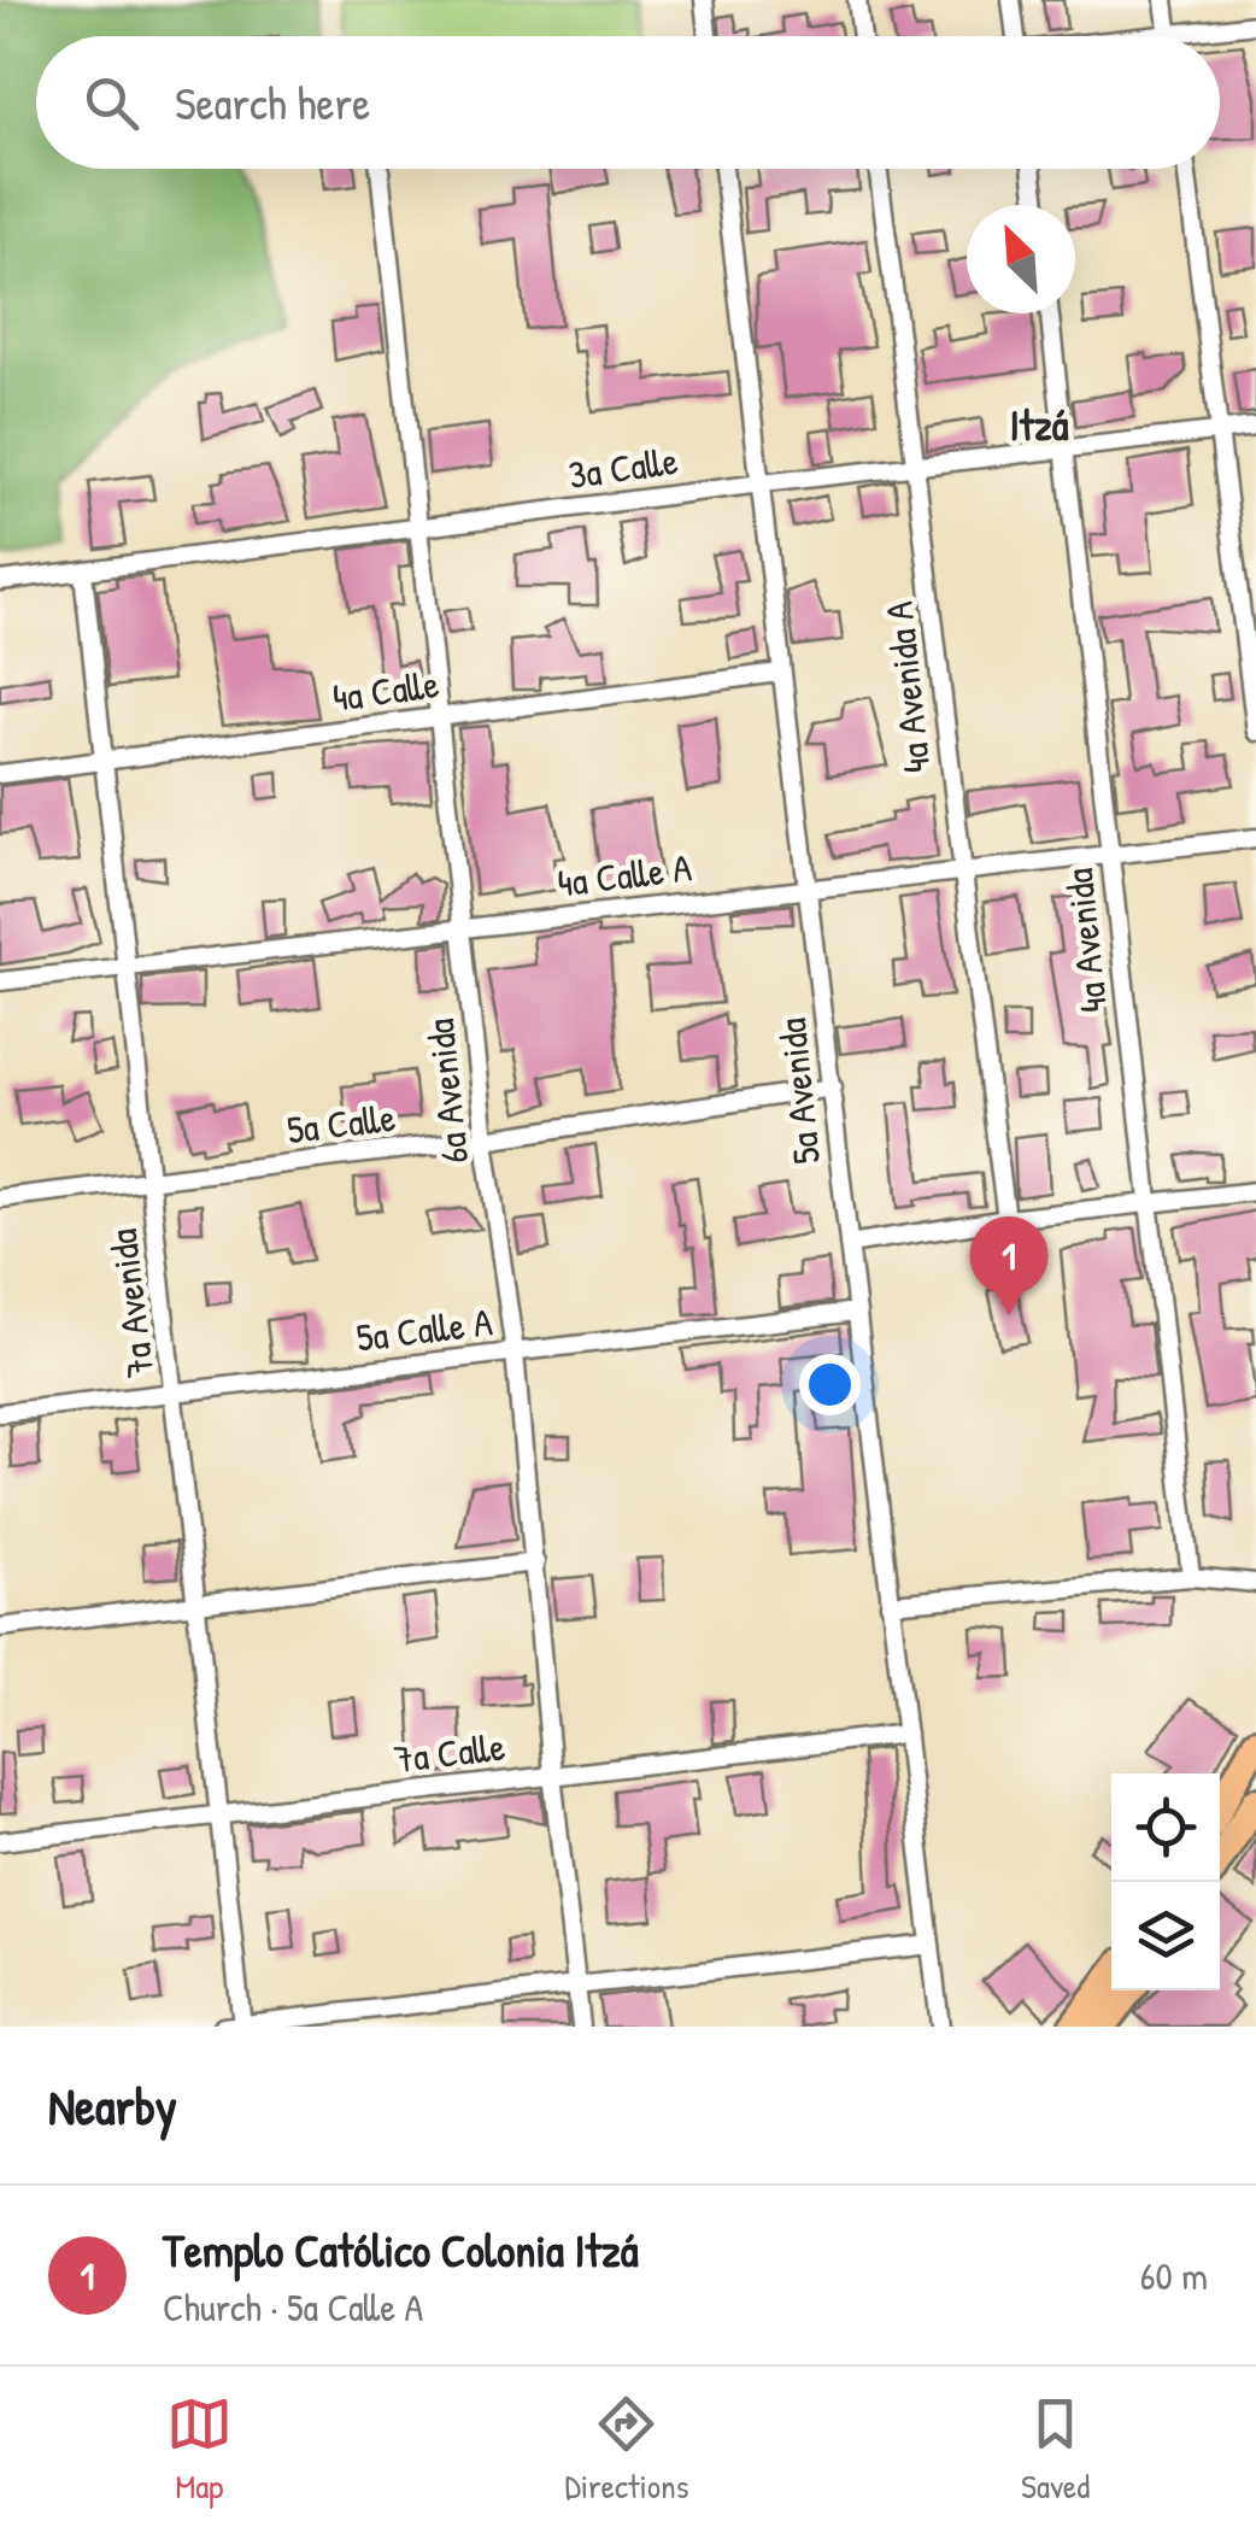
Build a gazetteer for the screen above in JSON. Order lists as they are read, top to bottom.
{
  "streets": {
    "street": [
      "3a Calle",
      "4a Avenida A",
      "4a Calle",
      "4a Calle A",
      "4a Avenida",
      "6a Avenida",
      "5a Avenida",
      "5a Calle",
      "7a Avenida",
      "5a Calle A",
      "7a Calle"
    ]
  },
  "crossings": [
    ["3a Calle", "4a Avenida A"],
    ["3a Calle", "4a Avenida"],
    ["3a Calle", "6a Avenida"],
    ["3a Calle", "5a Avenida"],
    ["3a Calle", "7a Avenida"],
    ["4a Avenida A", "4a Calle A"],
    ["4a Calle", "6a Avenida"],
    ["4a Calle", "5a Avenida"],
    ["4a Calle", "7a Avenida"],
    ["4a Calle A", "4a Avenida"],
    ["4a Calle A", "6a Avenida"],
    ["4a Calle A", "5a Avenida"],
    ["4a Calle A", "7a Avenida"],
    ["6a Avenida", "5a Calle"],
    ["6a Avenida", "5a Calle A"],
    ["6a Avenida", "7a Calle"],
    ["5a Avenida", "5a Calle"],
    ["5a Avenida", "5a Calle A"],
    ["5a Avenida", "7a Calle"],
    ["5a Calle", "7a Avenida"],
    ["7a Avenida", "5a Calle A"],
    ["7a Avenida", "7a Calle"]
  ],
  "districts": ["Itzá"],
  "north": "top left",
  "page": {
    "search": "Search here",
    "pins": "1",
    "heading": "Nearby",
    "list": [
      {
        "mark": "1",
        "name": "Templo Católico Colonia Itzá",
        "note": "Church · 5a Calle A",
        "value": "60 m"
      }
    ],
    "nav": ["Map", "Directions", "Saved"]
  }
}
